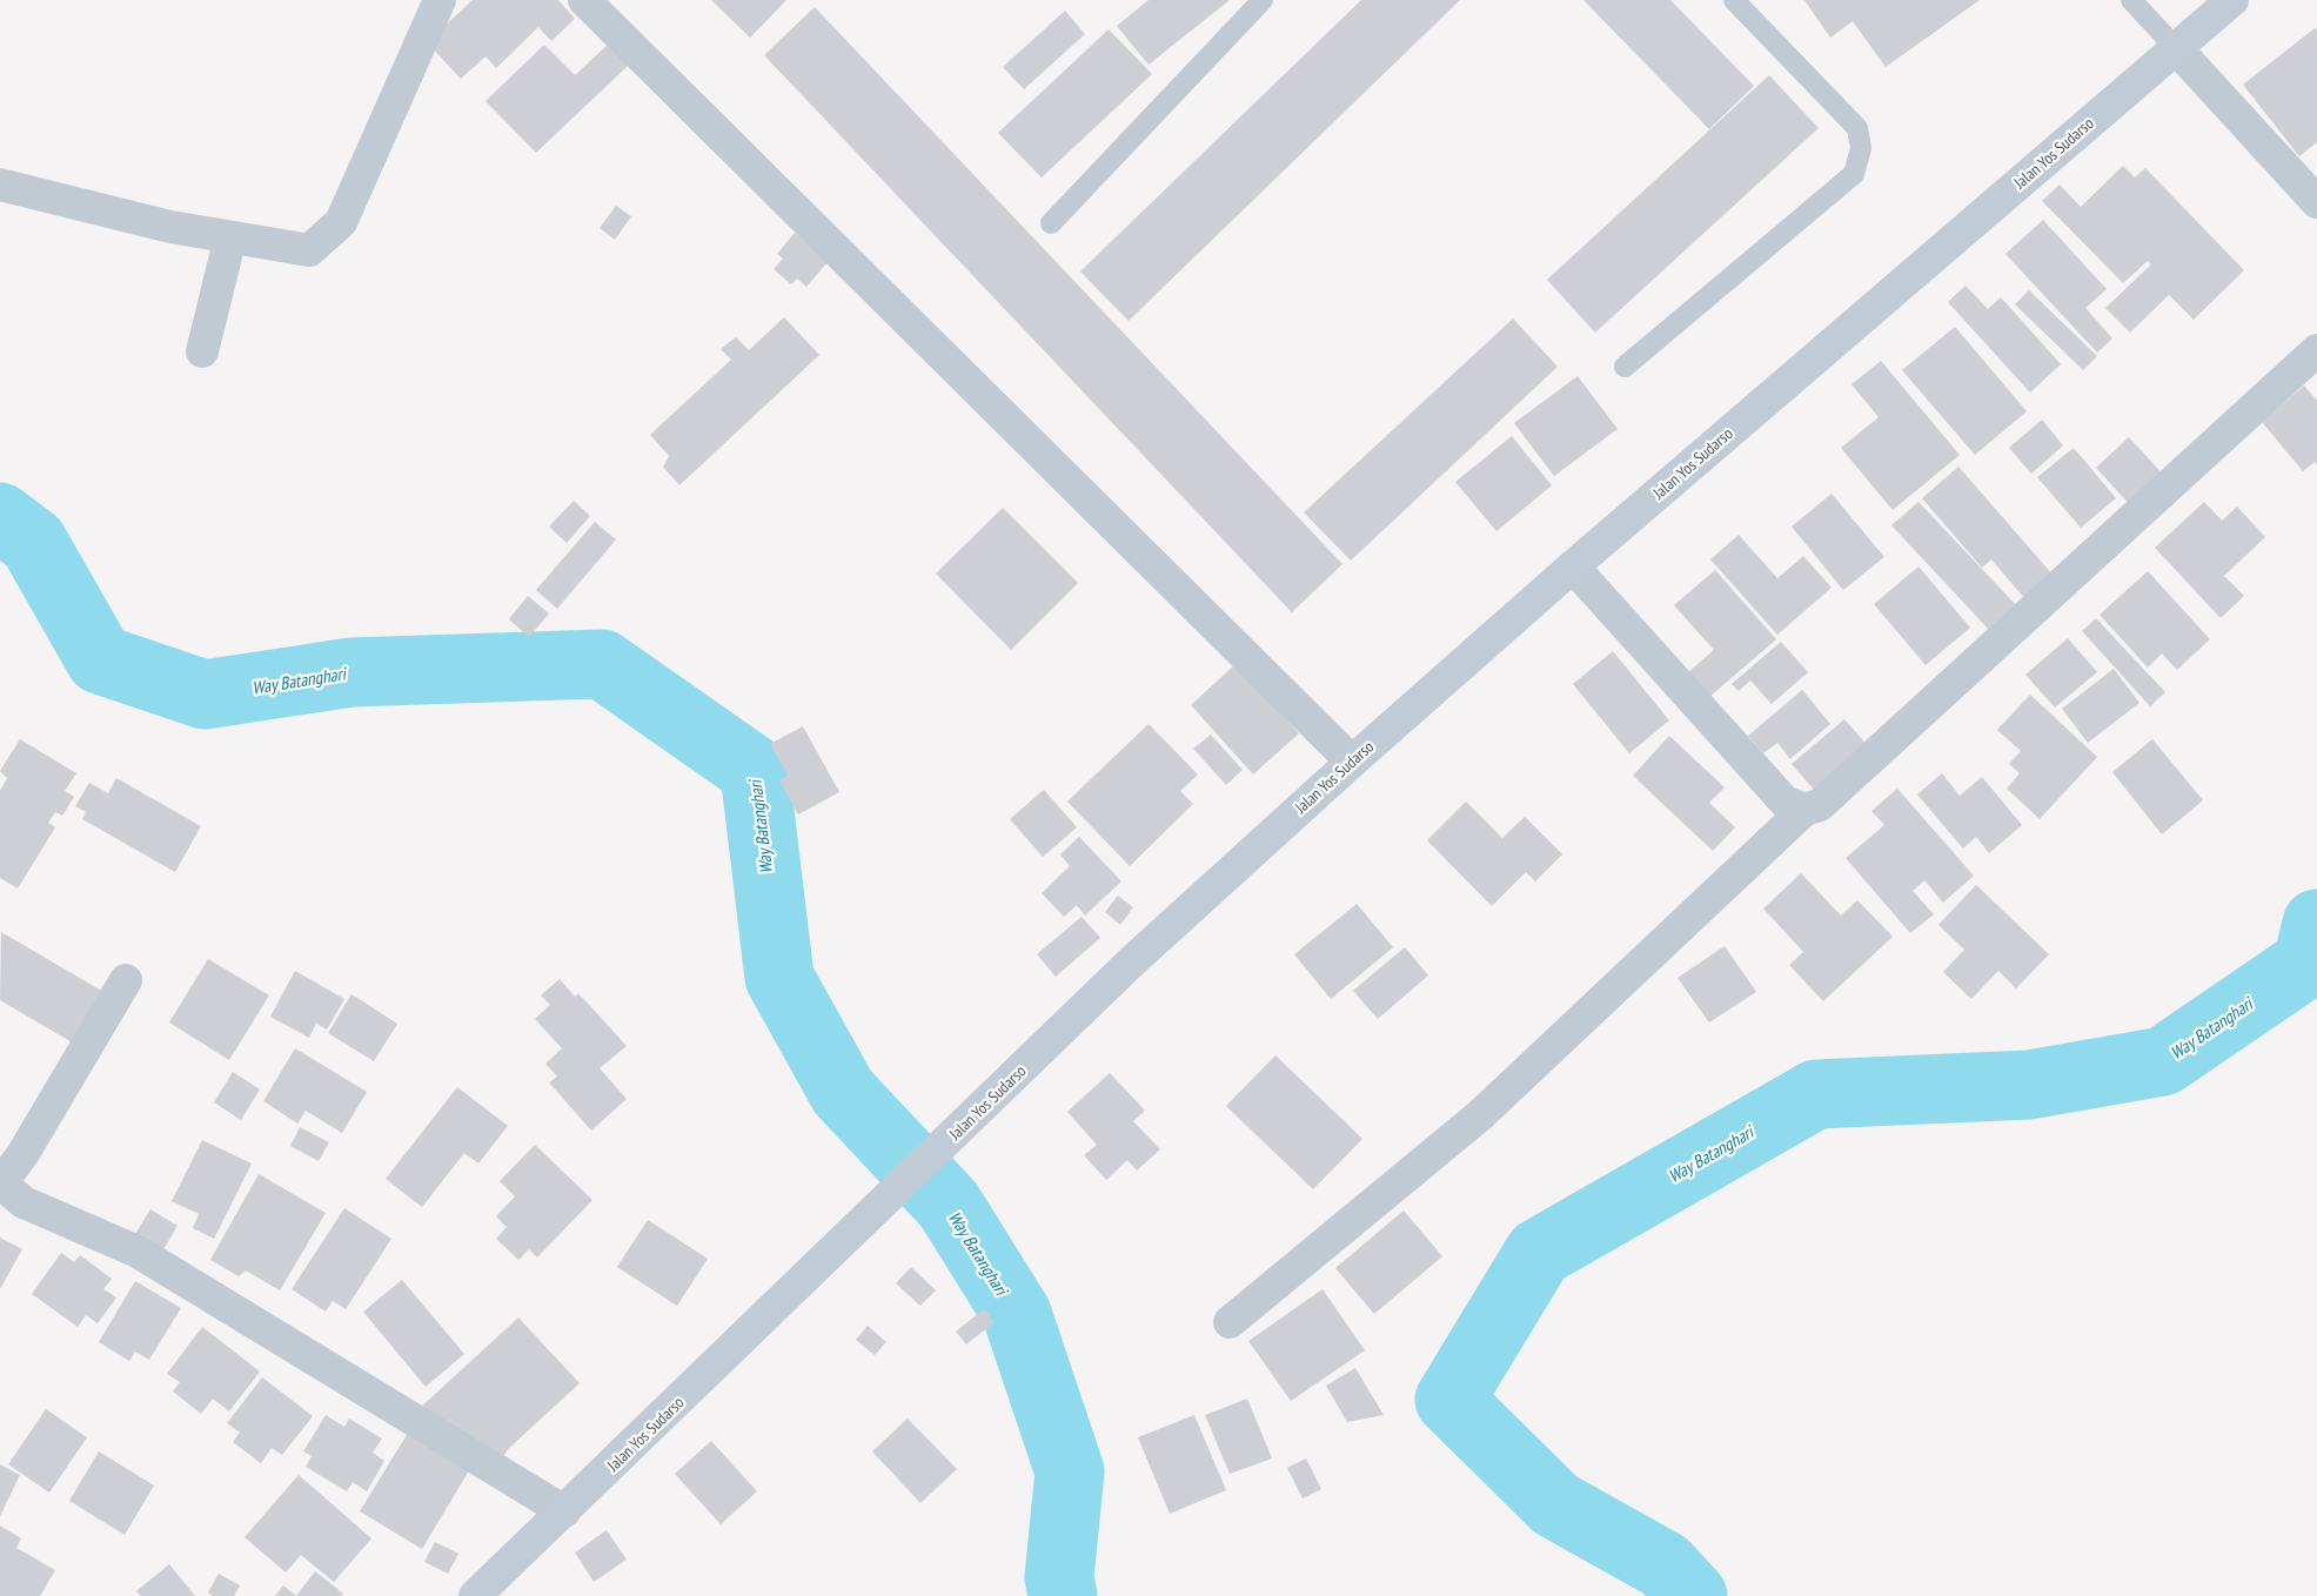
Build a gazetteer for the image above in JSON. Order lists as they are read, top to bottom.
{
  "streets": {
    "street": ["Jalan Yos Sudarso"]
  },
  "water": ["Way Batanghari"]
}
